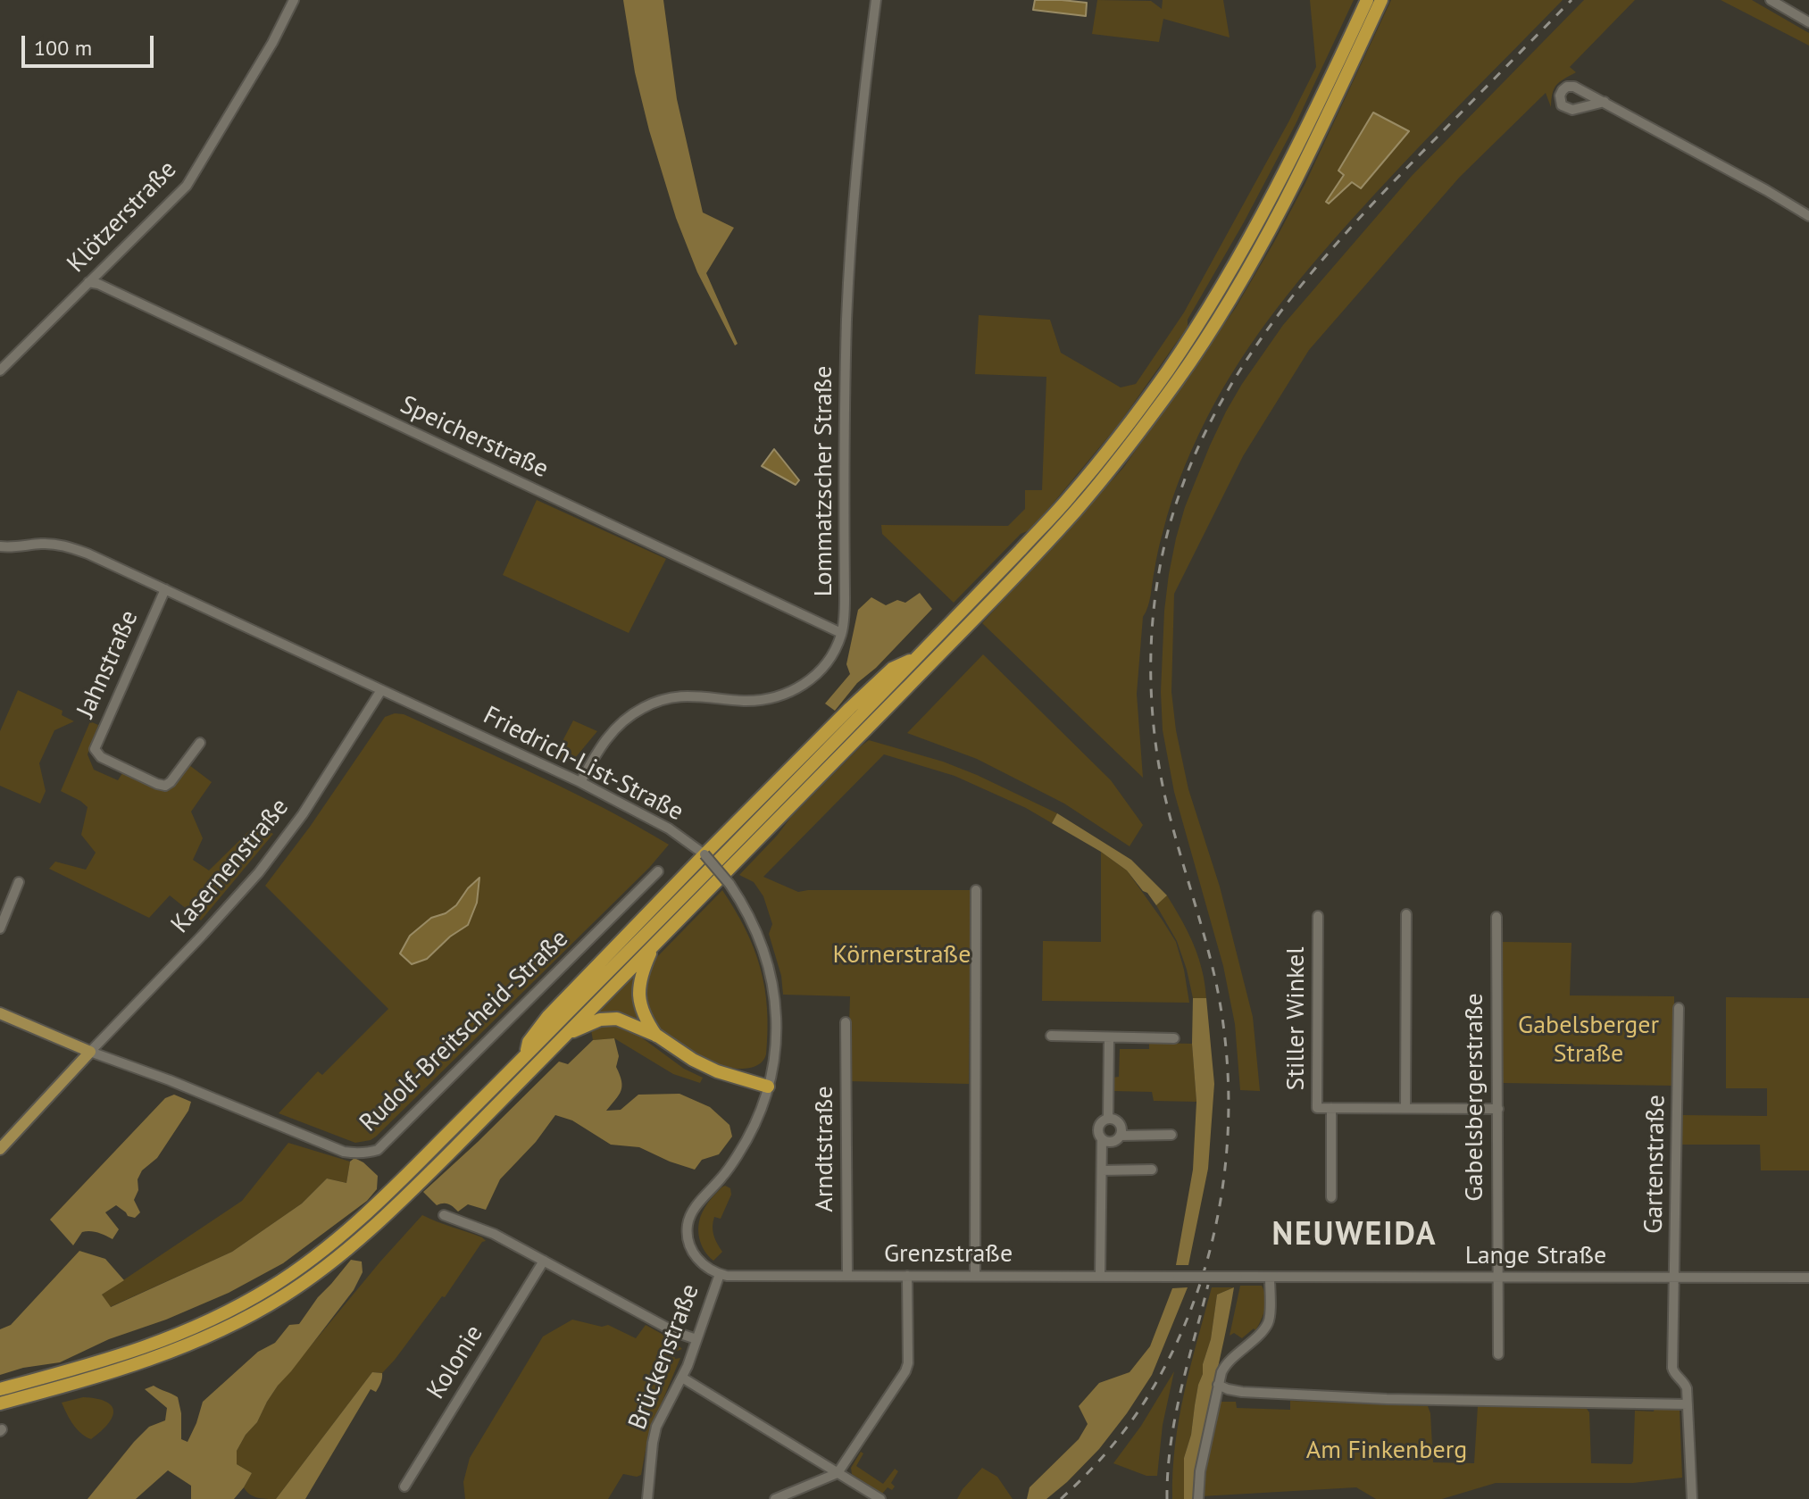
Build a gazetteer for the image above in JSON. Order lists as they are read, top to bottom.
{
  "streets": {
    "main road": ["Rudolf-Breitscheid-Straße"],
    "street": [
      "Klötzerstraße",
      "Speicherstraße",
      "Lommatzscher Straße",
      "Jahnstraße",
      "Friedrich-List-Straße",
      "Kasernenstraße",
      "Stiller Winkel",
      "Gabelsbergerstraße",
      "Arndtstraße",
      "Gartenstraße",
      "Grenzstraße",
      "Lange Straße",
      "Brückenstraße",
      "Kolonie"
    ]
  },
  "crossings": [
    ["Klötzerstraße", "Speicherstraße"],
    ["Speicherstraße", "Lommatzscher Straße"],
    ["Lommatzscher Straße", "Friedrich-List-Straße"],
    ["Jahnstraße", "Friedrich-List-Straße"],
    ["Friedrich-List-Straße", "Kasernenstraße"],
    ["Friedrich-List-Straße", "Grenzstraße"],
    ["Friedrich-List-Straße", "Brückenstraße"],
    ["Kasernenstraße", "Rudolf-Breitscheid-Straße"],
    ["Stiller Winkel", "Gabelsbergerstraße"],
    ["Gabelsbergerstraße", "Lange Straße"],
    ["Arndtstraße", "Grenzstraße"],
    ["Gartenstraße", "Lange Straße"],
    ["Grenzstraße", "Lange Straße"],
    ["Grenzstraße", "Brückenstraße"]
  ],
  "districts": ["NEUWEIDA"],
  "parks": ["Körnerstraße", "Gabelsberger Straße", "Am Finkenberg"],
  "scale_bar": "100 m"
}
